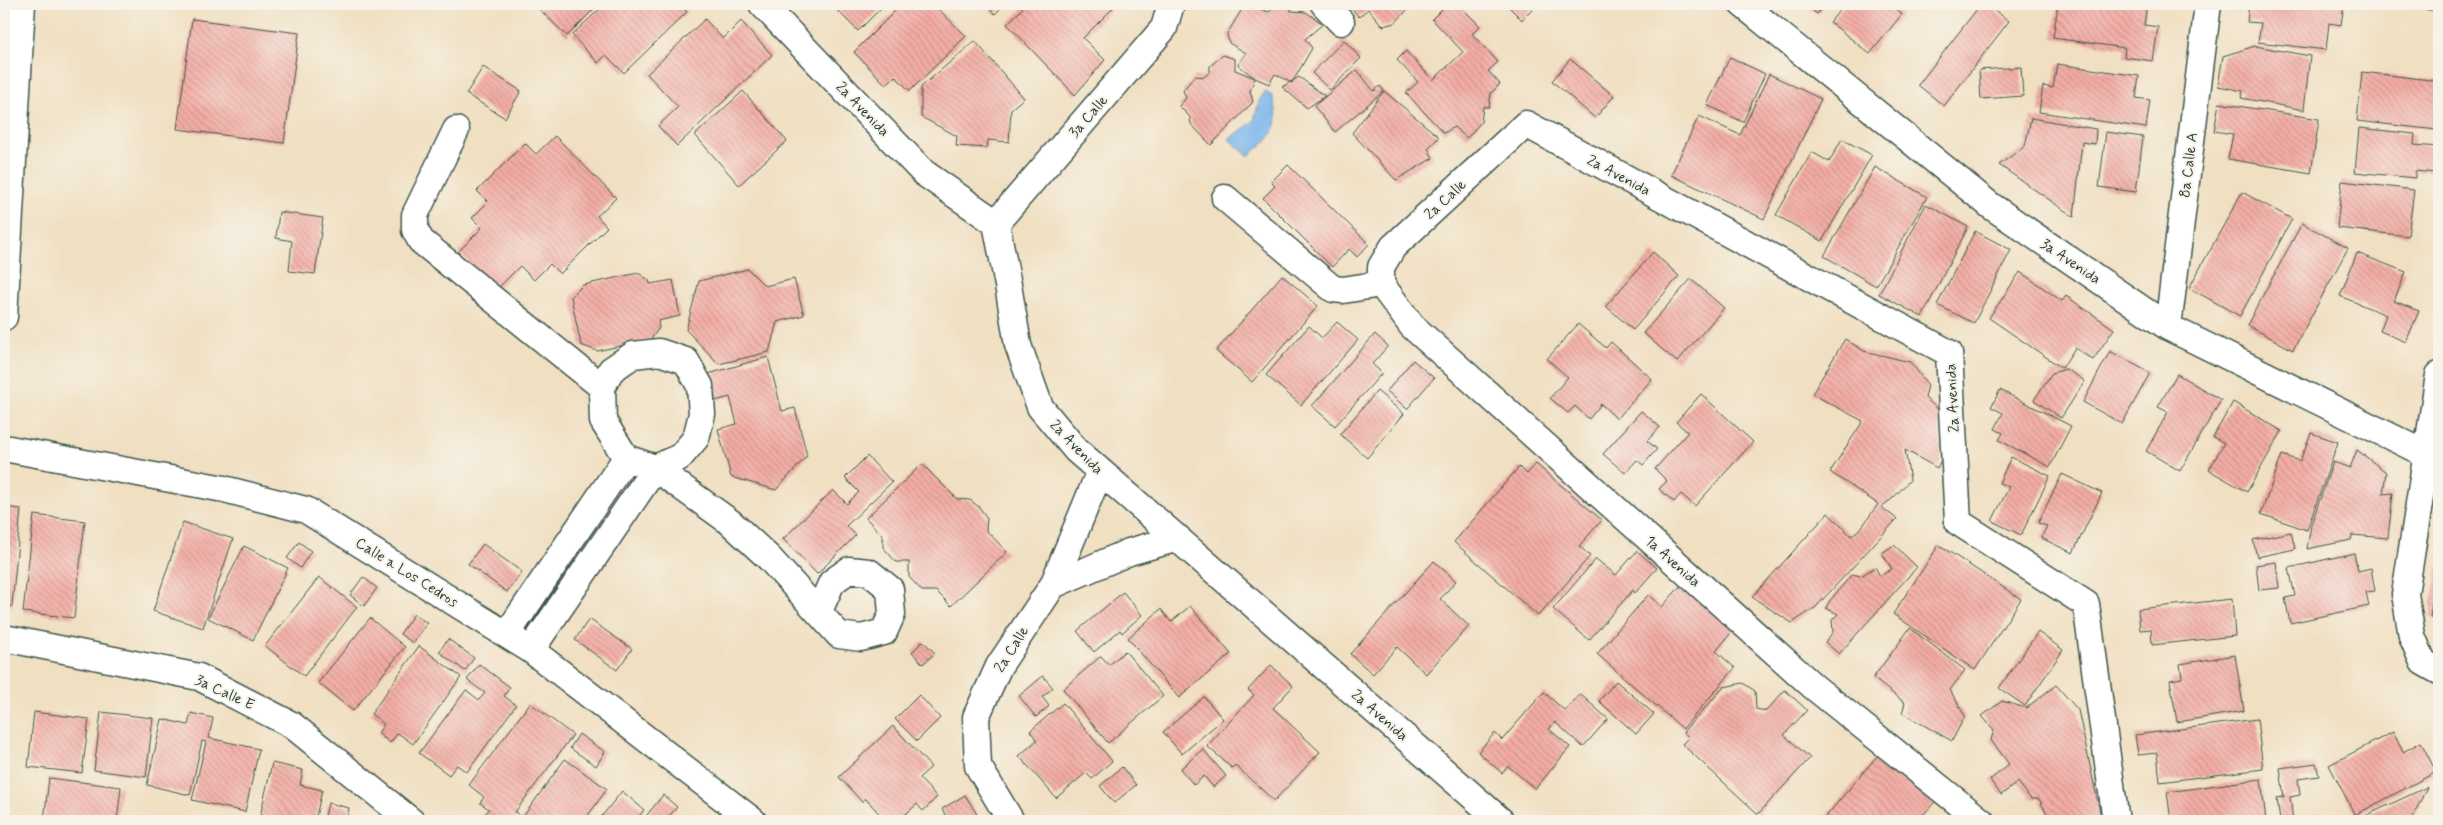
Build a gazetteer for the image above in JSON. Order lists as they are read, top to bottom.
{
  "streets": {
    "street": [
      "2a Avenida",
      "3a Calle",
      "8a Calle A",
      "2a Calle",
      "3a Avenida",
      "1a Avenida",
      "Calle a Los Cedros",
      "3a Calle E"
    ]
  },
  "crossings": [
    ["2a Avenida", "3a Calle"],
    ["2a Avenida", "2a Calle"],
    ["8a Calle A", "3a Avenida"],
    ["2a Calle", "1a Avenida"]
  ]
}
